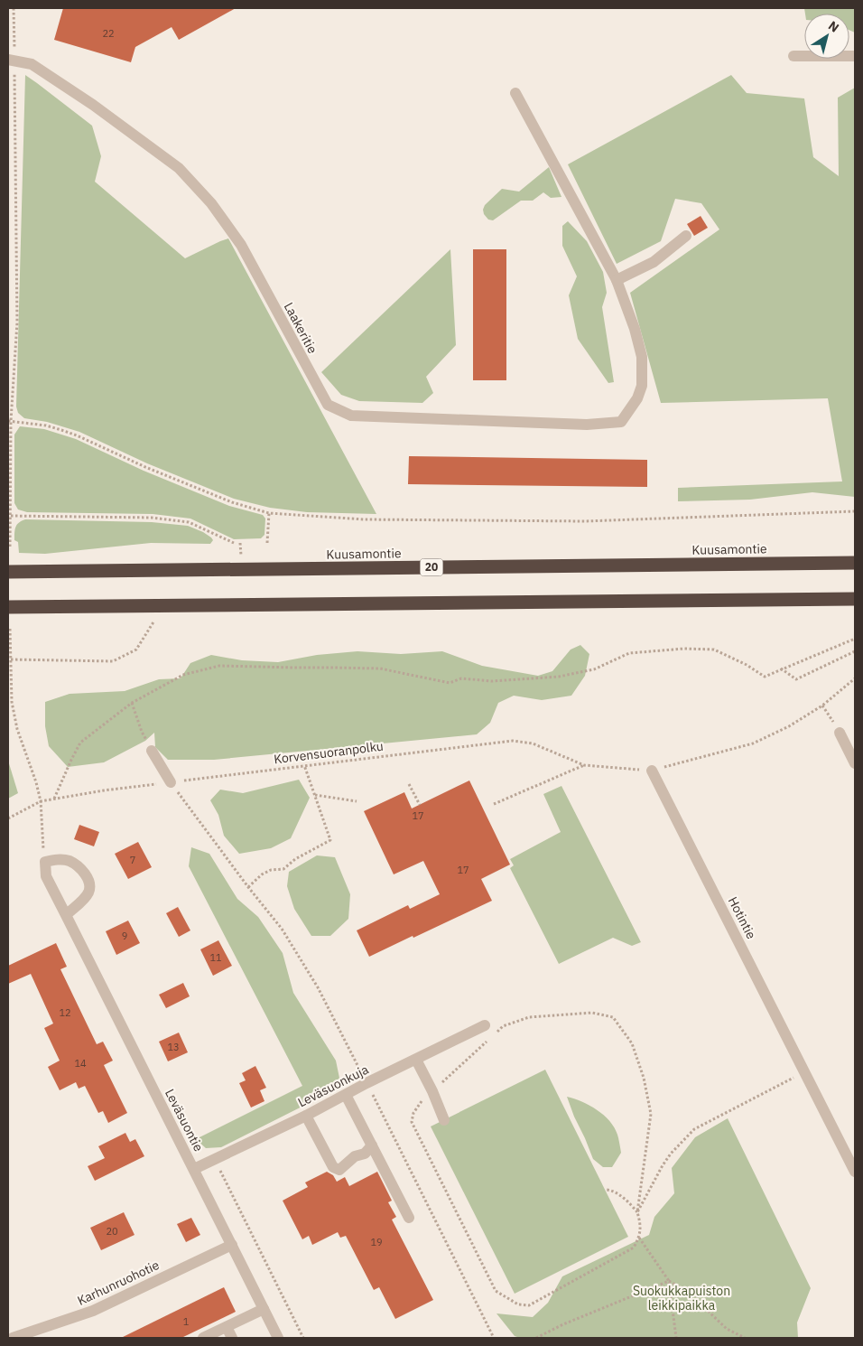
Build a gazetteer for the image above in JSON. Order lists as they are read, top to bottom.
{
  "streets": {
    "highway": ["Kuusamontie", "20"],
    "street": [
      "Laakeritie",
      "Hotintie",
      "Leväsuonkuja",
      "Leväsuontie",
      "Karhunruohotie"
    ],
    "path": ["Korvensuoranpolku"]
  },
  "crossings": [
    ["Korvensuoranpolku", "Hotintie"],
    ["Leväsuonkuja", "Leväsuontie"],
    ["Leväsuontie", "Karhunruohotie"]
  ],
  "parks": ["Suokukkapuiston leikkipaikka"],
  "house_numbers": [
    "22",
    "17",
    "7",
    "17",
    "9",
    "11",
    "12",
    "13",
    "14",
    "20",
    "19",
    "1"
  ],
  "north": "top right"
}
